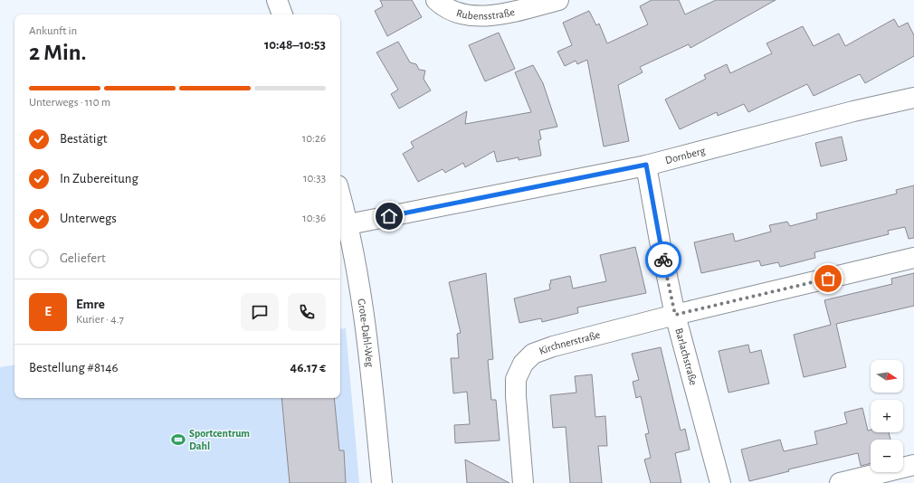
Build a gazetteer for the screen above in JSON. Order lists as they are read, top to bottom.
{
  "streets": {
    "street": [
      "Rubensstraße",
      "Dornberg",
      "Grote-Dahl-Weg",
      "Kirchnerstraße",
      "Barlachstraße"
    ]
  },
  "crossings": [
    ["Dornberg", "Grote-Dahl-Weg"],
    ["Dornberg", "Barlachstraße"],
    ["Kirchnerstraße", "Barlachstraße"]
  ],
  "places": {
    "sports": ["Sportcentrum Dahl"]
  },
  "north": "right",
  "page": {
    "heading": ["2 Min.", "Ankunft in", "10:48–10:53"],
    "panel": [
      "Emre",
      "Kurier · 4.7",
      "Bestellung #8146",
      "46.17 €"
    ],
    "bar": "Unterwegs · 110 m",
    "list": [
      ["Bestätigt", "10:26"],
      ["In Zubereitung", "10:33"],
      ["Unterwegs", "10:36"],
      "Geliefert"
    ],
    "round": "E",
    "map_buttons": ["+", "−"]
  }
}
